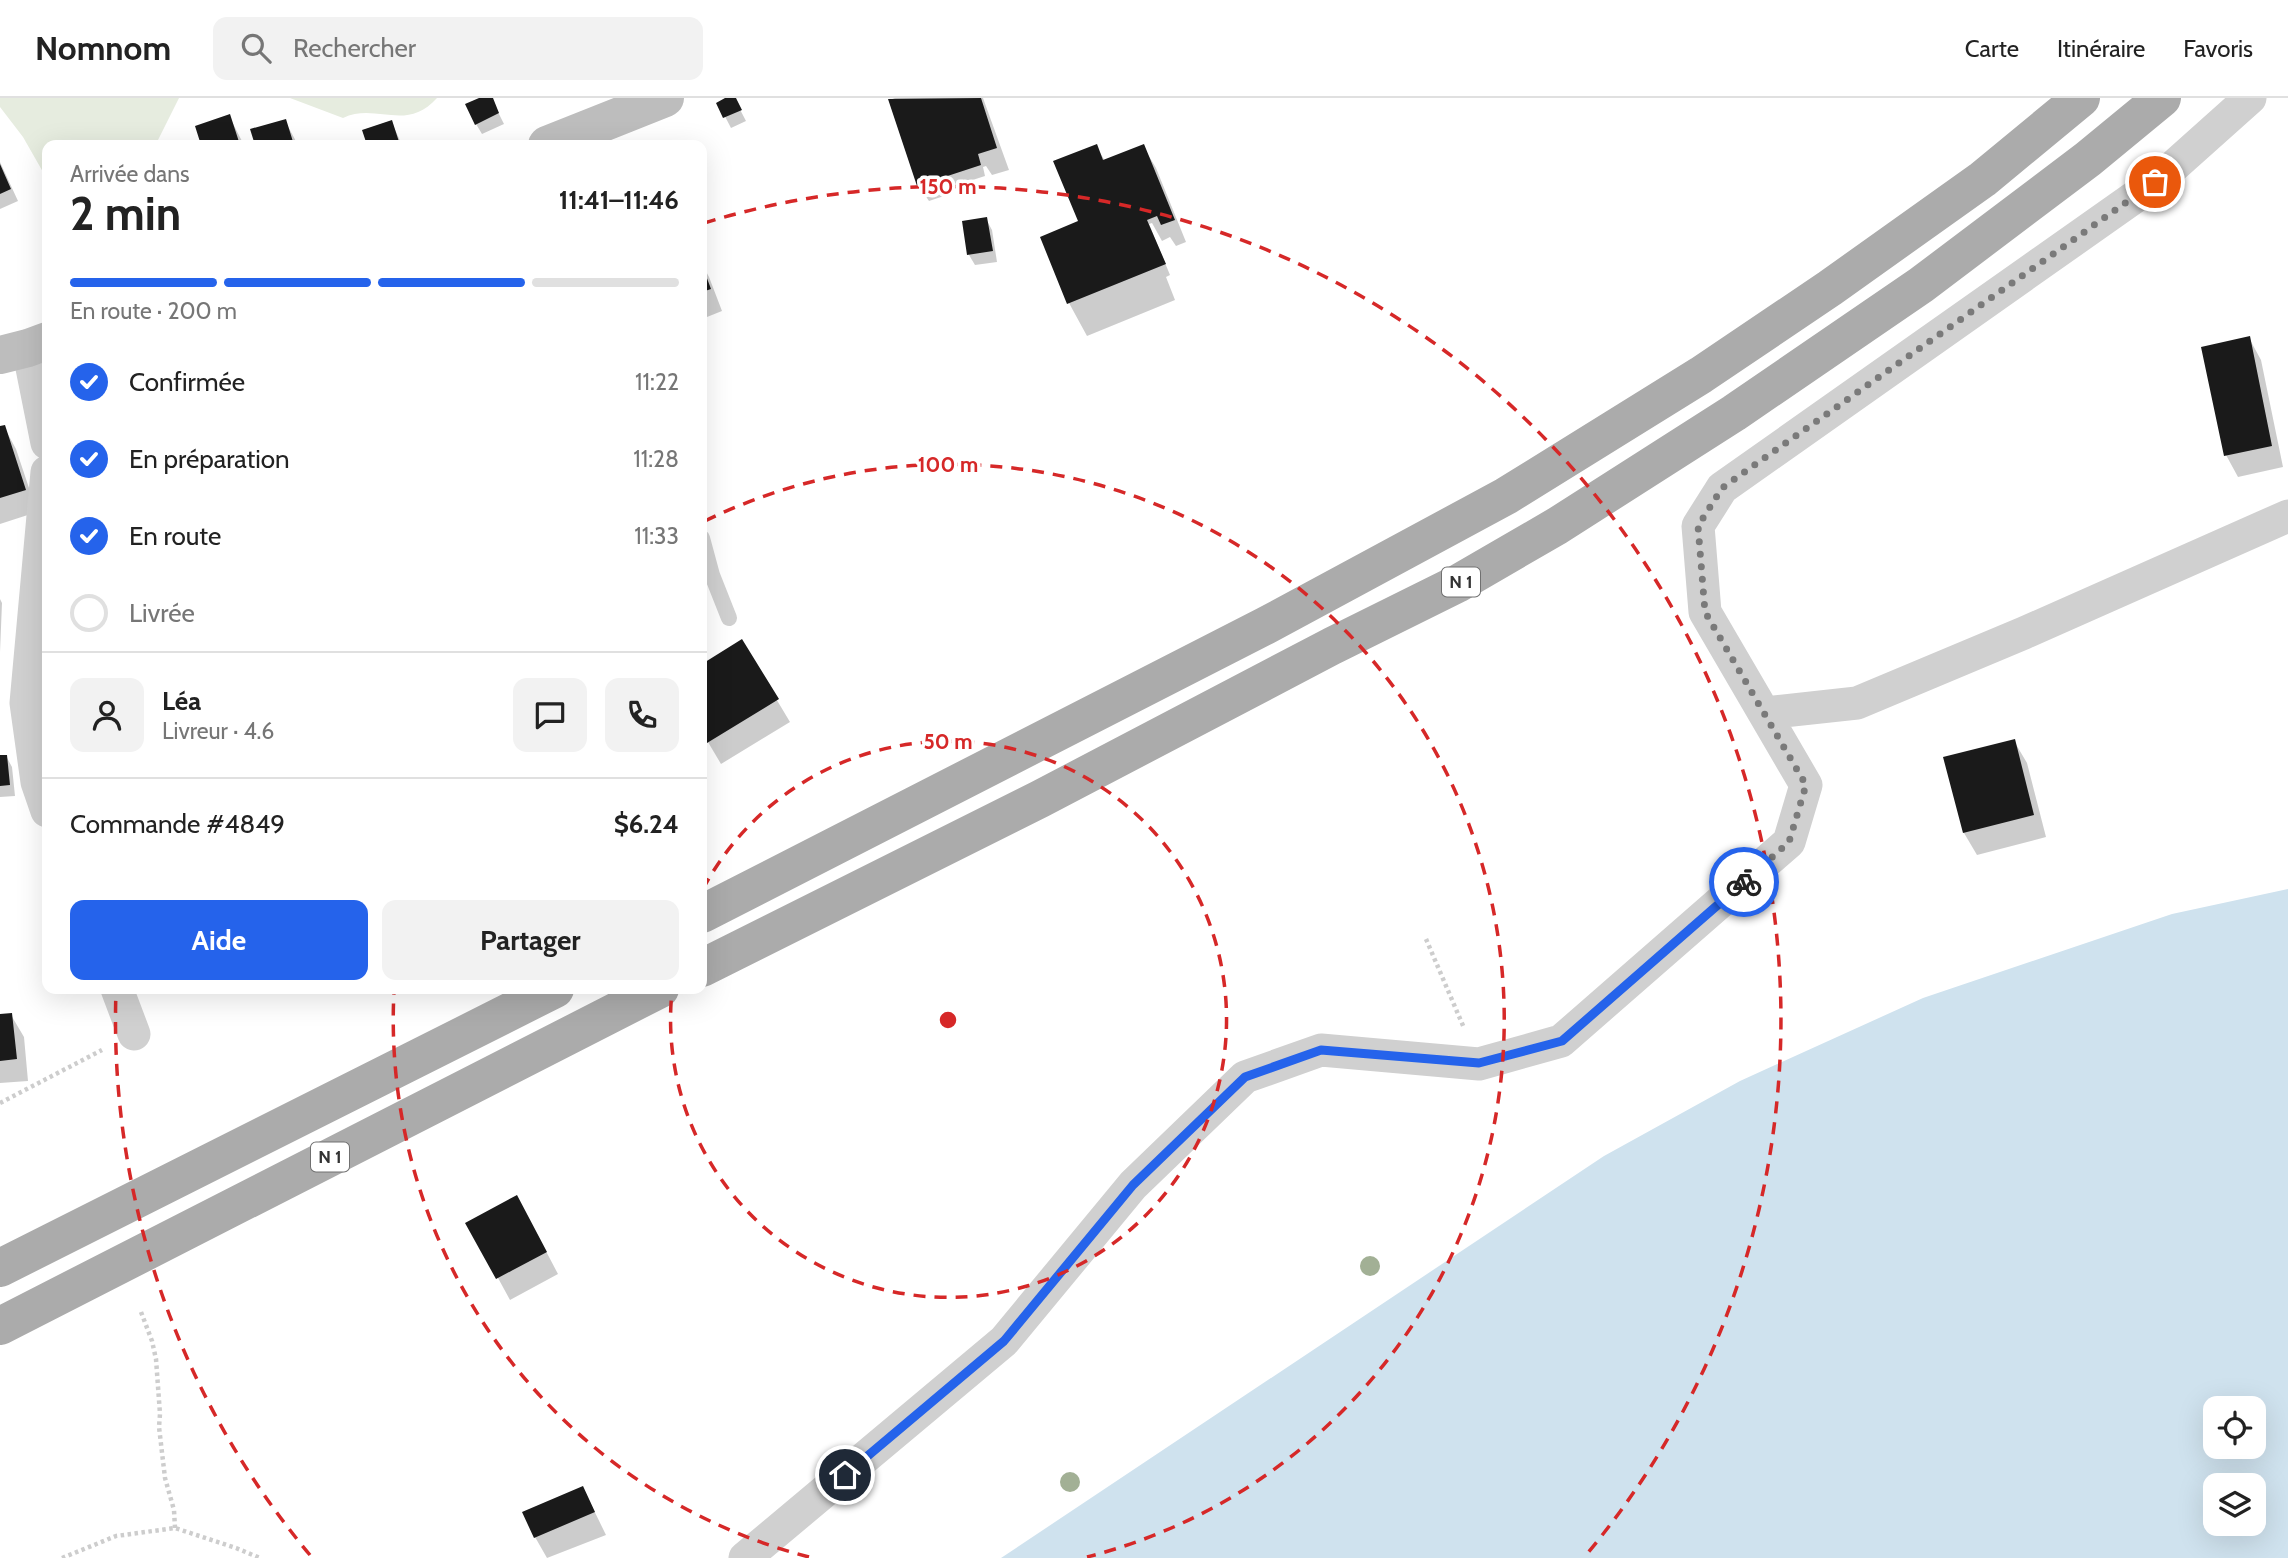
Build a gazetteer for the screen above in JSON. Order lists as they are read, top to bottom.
{
  "streets": {
    "main road": ["N 1"]
  },
  "page": {
    "header": "Nomnom",
    "search": "Rechercher",
    "nav": ["Carte", "Itinéraire", "Favoris"],
    "heading": ["2 min", "Arrivée dans", "11:41–11:46"],
    "panel": [
      "Léa",
      "Livreur · 4.6",
      "Commande #4849",
      "$6.24"
    ],
    "bar": "En route · 200 m",
    "list": [
      ["Confirmée", "11:22"],
      ["En préparation", "11:28"],
      ["En route", "11:33"],
      "Livrée"
    ],
    "buttons": ["Aide", "Partager"]
  },
  "rings": ["150 m", "100 m", "50 m"]
}
